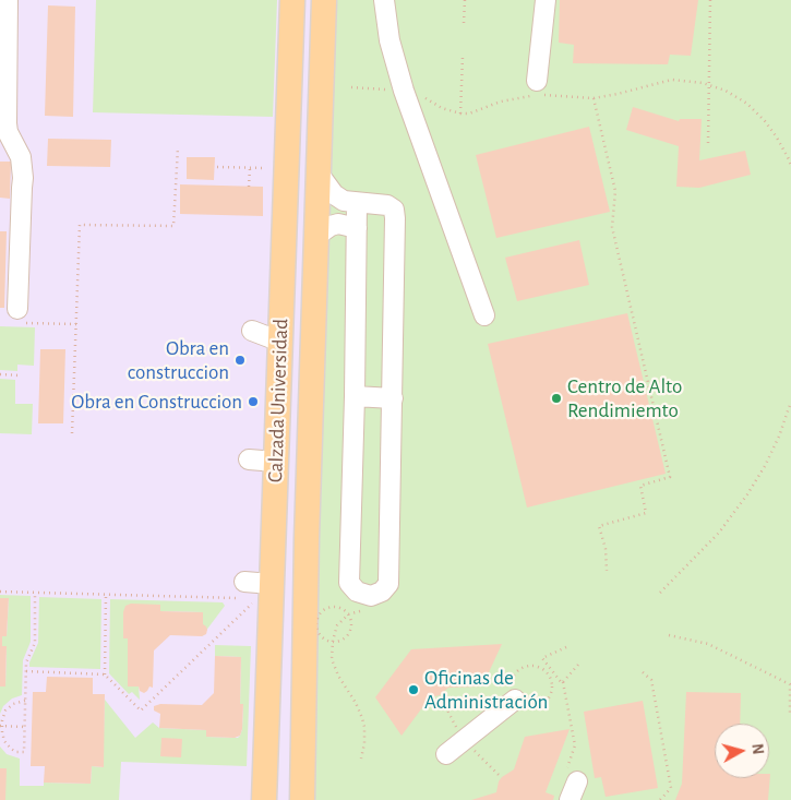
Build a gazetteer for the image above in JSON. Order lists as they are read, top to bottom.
{
  "streets": {
    "main road": ["Calzada Universidad"]
  },
  "places": [
    "Obra en construccion",
    "Centro de Alto Rendimiemto",
    "Obra en Construccion",
    "Oficinas de Administración"
  ],
  "north": "right"
}
